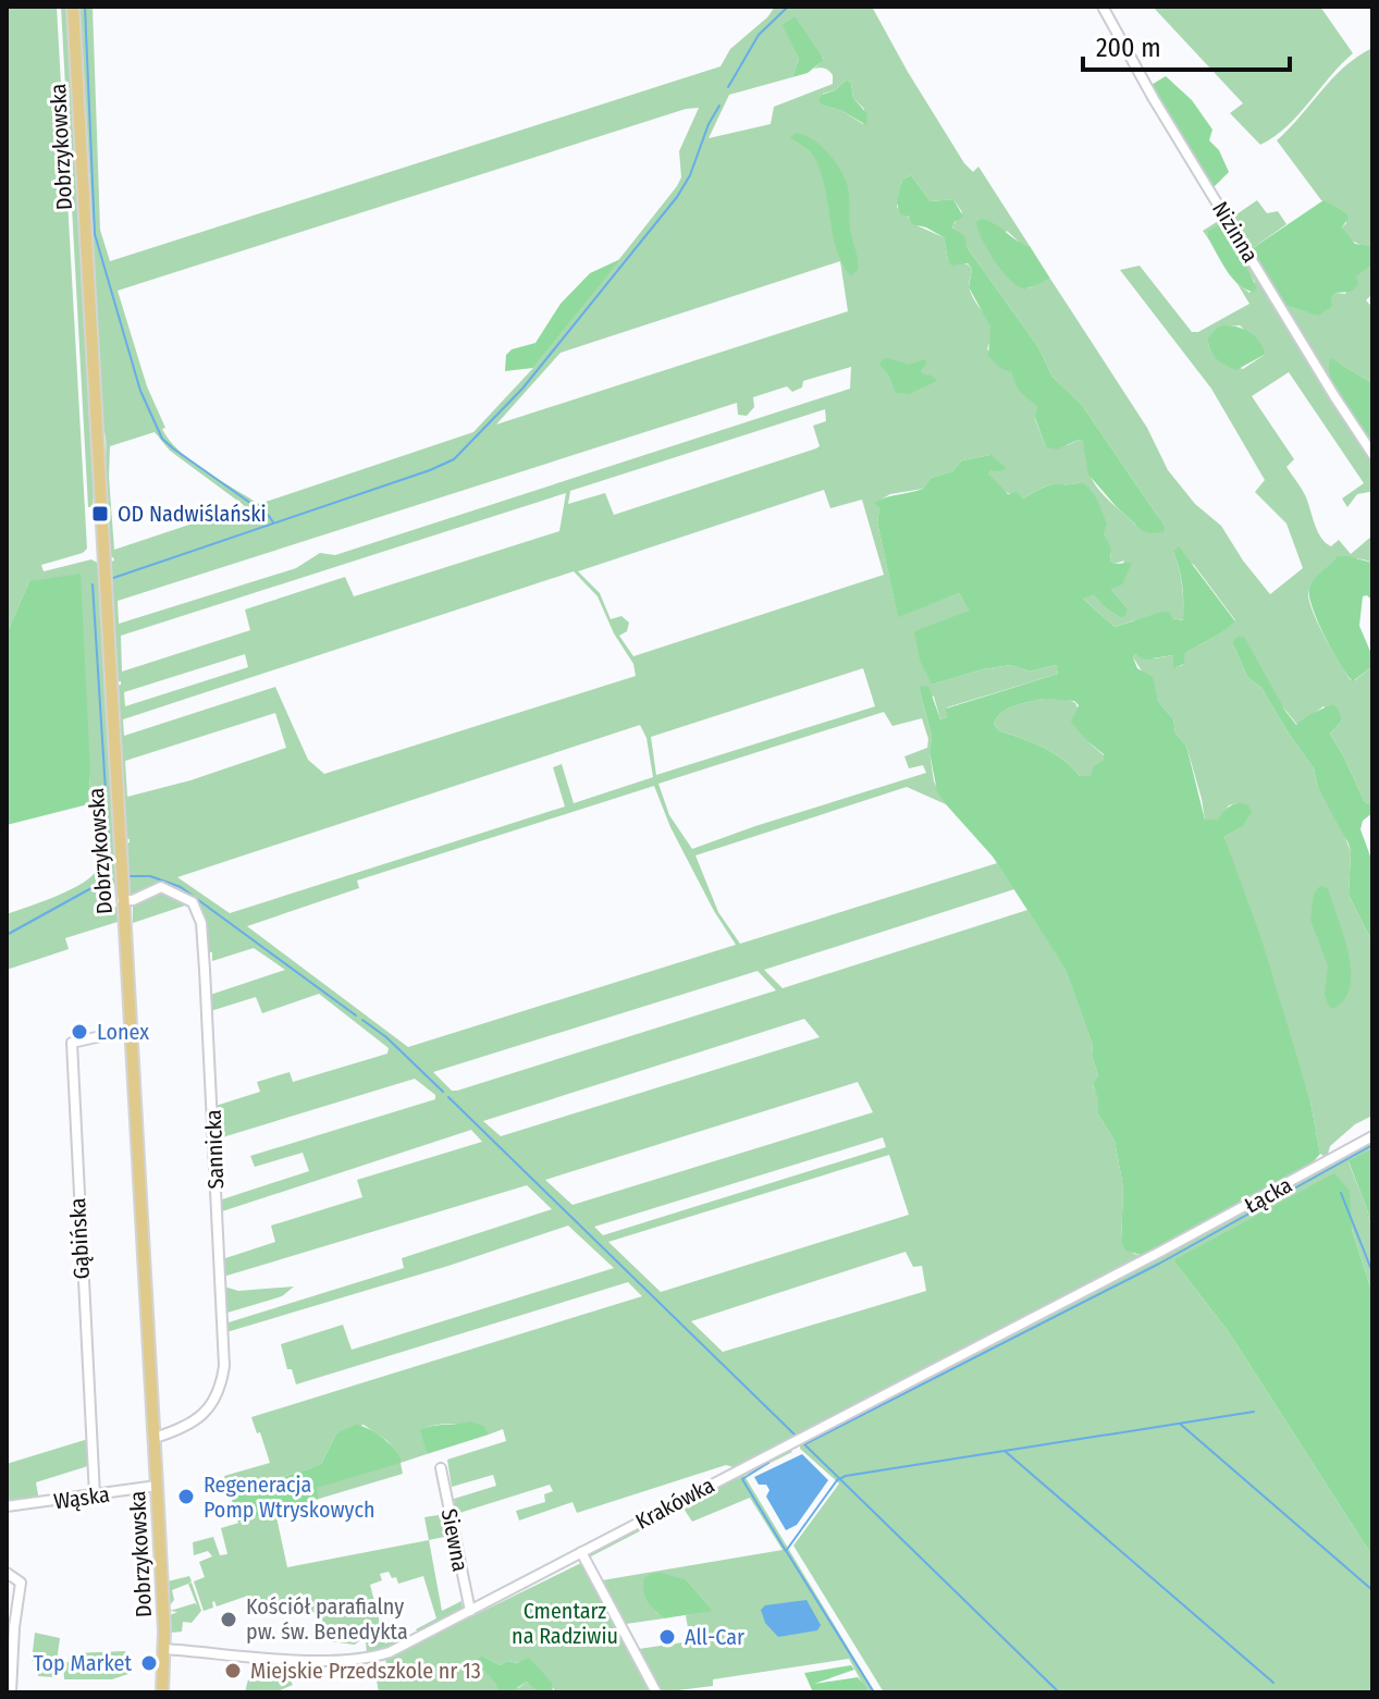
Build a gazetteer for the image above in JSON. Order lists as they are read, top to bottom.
{
  "streets": {
    "main road": ["Dobrzykowska"],
    "street": [
      "Nizinna",
      "Sannicka",
      "Łącka",
      "Gąbińska",
      "Wąska",
      "Krakówka",
      "Siewna"
    ]
  },
  "crossings": [
    ["Dobrzykowska", "Sannicka"],
    ["Dobrzykowska", "Gąbińska"],
    ["Dobrzykowska", "Wąska"],
    ["Dobrzykowska", "Krakówka"],
    ["Łącka", "Krakówka"],
    ["Gąbińska", "Wąska"],
    ["Krakówka", "Siewna"]
  ],
  "parks": ["Cmentarz na Radziwiu"],
  "places": {
    "transit": ["OD Nadwiślański"],
    "other": [
      "Lonex",
      "Regeneracja Pomp Wtryskowych",
      "Kościół parafialny pw. św. Benedykta",
      "All-Car",
      "Top Market",
      "Miejskie Przedszkole nr 13"
    ]
  },
  "scale_bar": "200 m"
}
